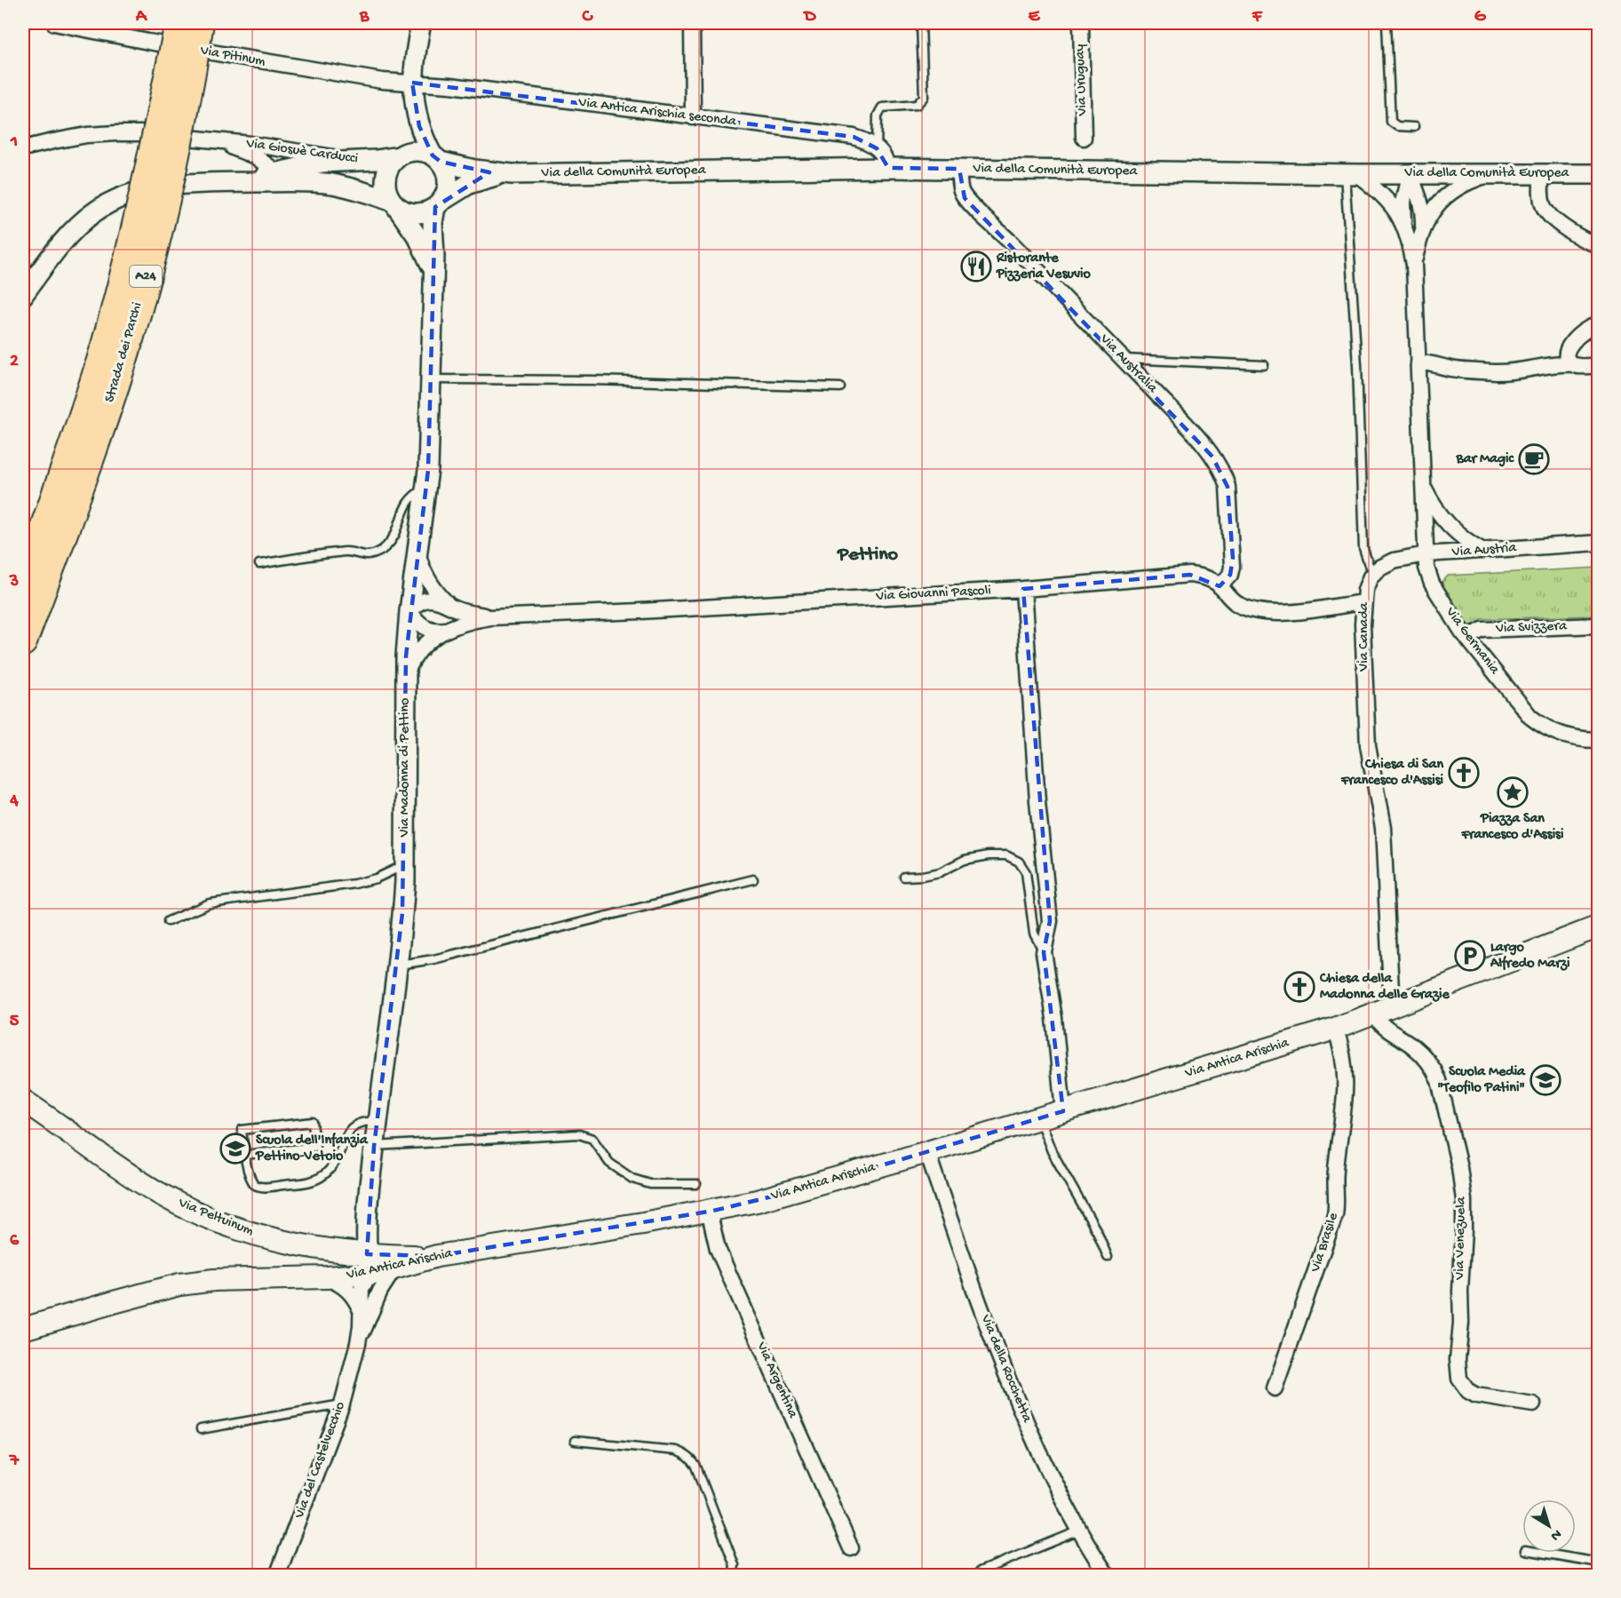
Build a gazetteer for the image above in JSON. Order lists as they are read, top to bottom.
{
  "streets": {
    "highway": ["A24", "Strada dei Parchi"],
    "main road": ["Via Antica Arischia", "Via Peltuinum"],
    "street": [
      "Via Pitinum",
      "Via Uruguay",
      "Via Antica Arischia seconda",
      "Via Giosuè Carducci",
      "Via della Comunità Europea",
      "Via Australia",
      "Via Austria",
      "Via Giovanni Pascoli",
      "Via Svizzera",
      "Via Canada",
      "Via Germania",
      "Via Madonna di Pettino",
      "Via Venezuela",
      "Via Brasile",
      "Via della Rocchetta",
      "Via Argentina",
      "Via del Castelvecchio"
    ]
  },
  "crossings": [
    ["Via Pitinum", "Via Antica Arischia seconda"],
    ["Via Giosuè Carducci", "Via della Comunità Europea"],
    ["Via della Comunità Europea", "Via Australia"],
    ["Via della Comunità Europea", "Via Germania"],
    ["Via Australia", "Via Giovanni Pascoli"],
    ["Via Austria", "Via Canada"],
    ["Via Austria", "Via Germania"],
    ["Via Giovanni Pascoli", "Via Canada"],
    ["Via Giovanni Pascoli", "Via Madonna di Pettino"],
    ["Via Svizzera", "Via Germania"],
    ["Via Canada", "Via Antica Arischia"],
    ["Via Canada", "Via Venezuela"],
    ["Via Madonna di Pettino", "Via Antica Arischia"],
    ["Via Madonna di Pettino", "Via Peltuinum"],
    ["Via Madonna di Pettino", "Via del Castelvecchio"],
    ["Via Antica Arischia", "Via Peltuinum"],
    ["Via Antica Arischia", "Via Venezuela"],
    ["Via Antica Arischia", "Via Brasile"],
    ["Via Antica Arischia", "Via della Rocchetta"],
    ["Via Antica Arischia", "Via Argentina"],
    ["Via Antica Arischia", "Via del Castelvecchio"],
    ["Via Peltuinum", "Via del Castelvecchio"]
  ],
  "districts": ["Pettino"],
  "places": {
    "restaurant": ["Ristorante Pizzeria Vesuvio"],
    "cafe": ["Bar Magic"],
    "church": ["Chiesa di San Francesco d'Assisi", "Chiesa della Madonna delle Grazie"],
    "place": ["Piazza San Francesco d'Assisi"],
    "parking": ["Largo Alfredo Marzi"],
    "school or university": ["Scuola Media \"Teofilo Patini\"", "Scuola dell'Infanzia Pettino-Vetoio"]
  },
  "north": "bottom right",
  "grid": {
    "columns": [
      "A",
      "B",
      "C",
      "D",
      "E",
      "F",
      "G"
    ],
    "rows": [
      "1",
      "2",
      "3",
      "4",
      "5",
      "6",
      "7"
    ]
  }
}
